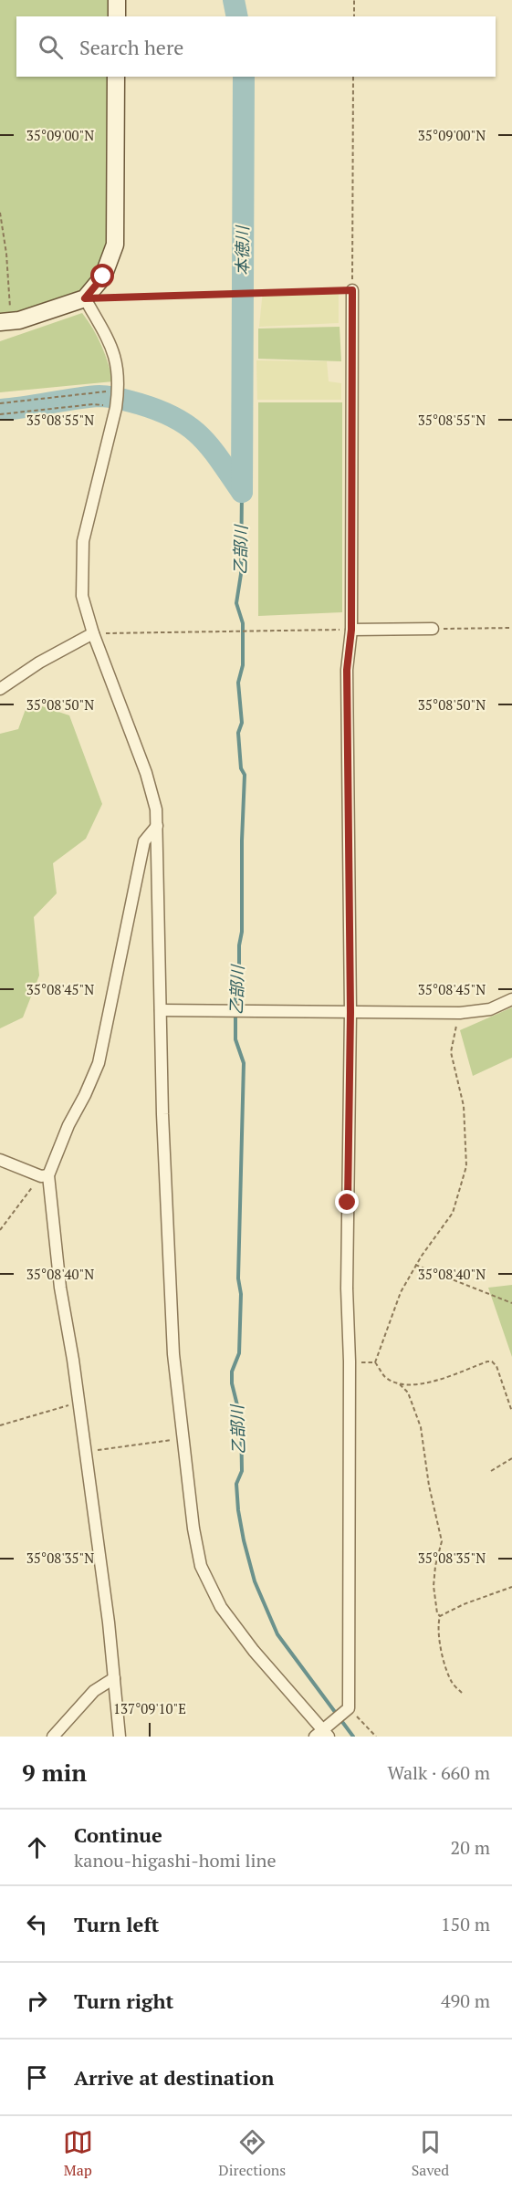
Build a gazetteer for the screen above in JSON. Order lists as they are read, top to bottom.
{
  "water": ["本徳川", "乙部川"],
  "page": {
    "search": "Search here",
    "heading": ["9 min", "Walk · 660 m"],
    "list": [
      ["Continue", "kanou-higashi-homi line", "20 m"],
      ["Turn left", "150 m"],
      ["Turn right", "490 m"],
      "Arrive at destination"
    ],
    "nav": ["Map", "Directions", "Saved"]
  },
  "coordinates": [
    "35°09'00\"N",
    "35°08'55\"N",
    "35°08'50\"N",
    "35°08'45\"N",
    "35°08'40\"N",
    "35°08'35\"N",
    "137°09'10\"E"
  ]
}
